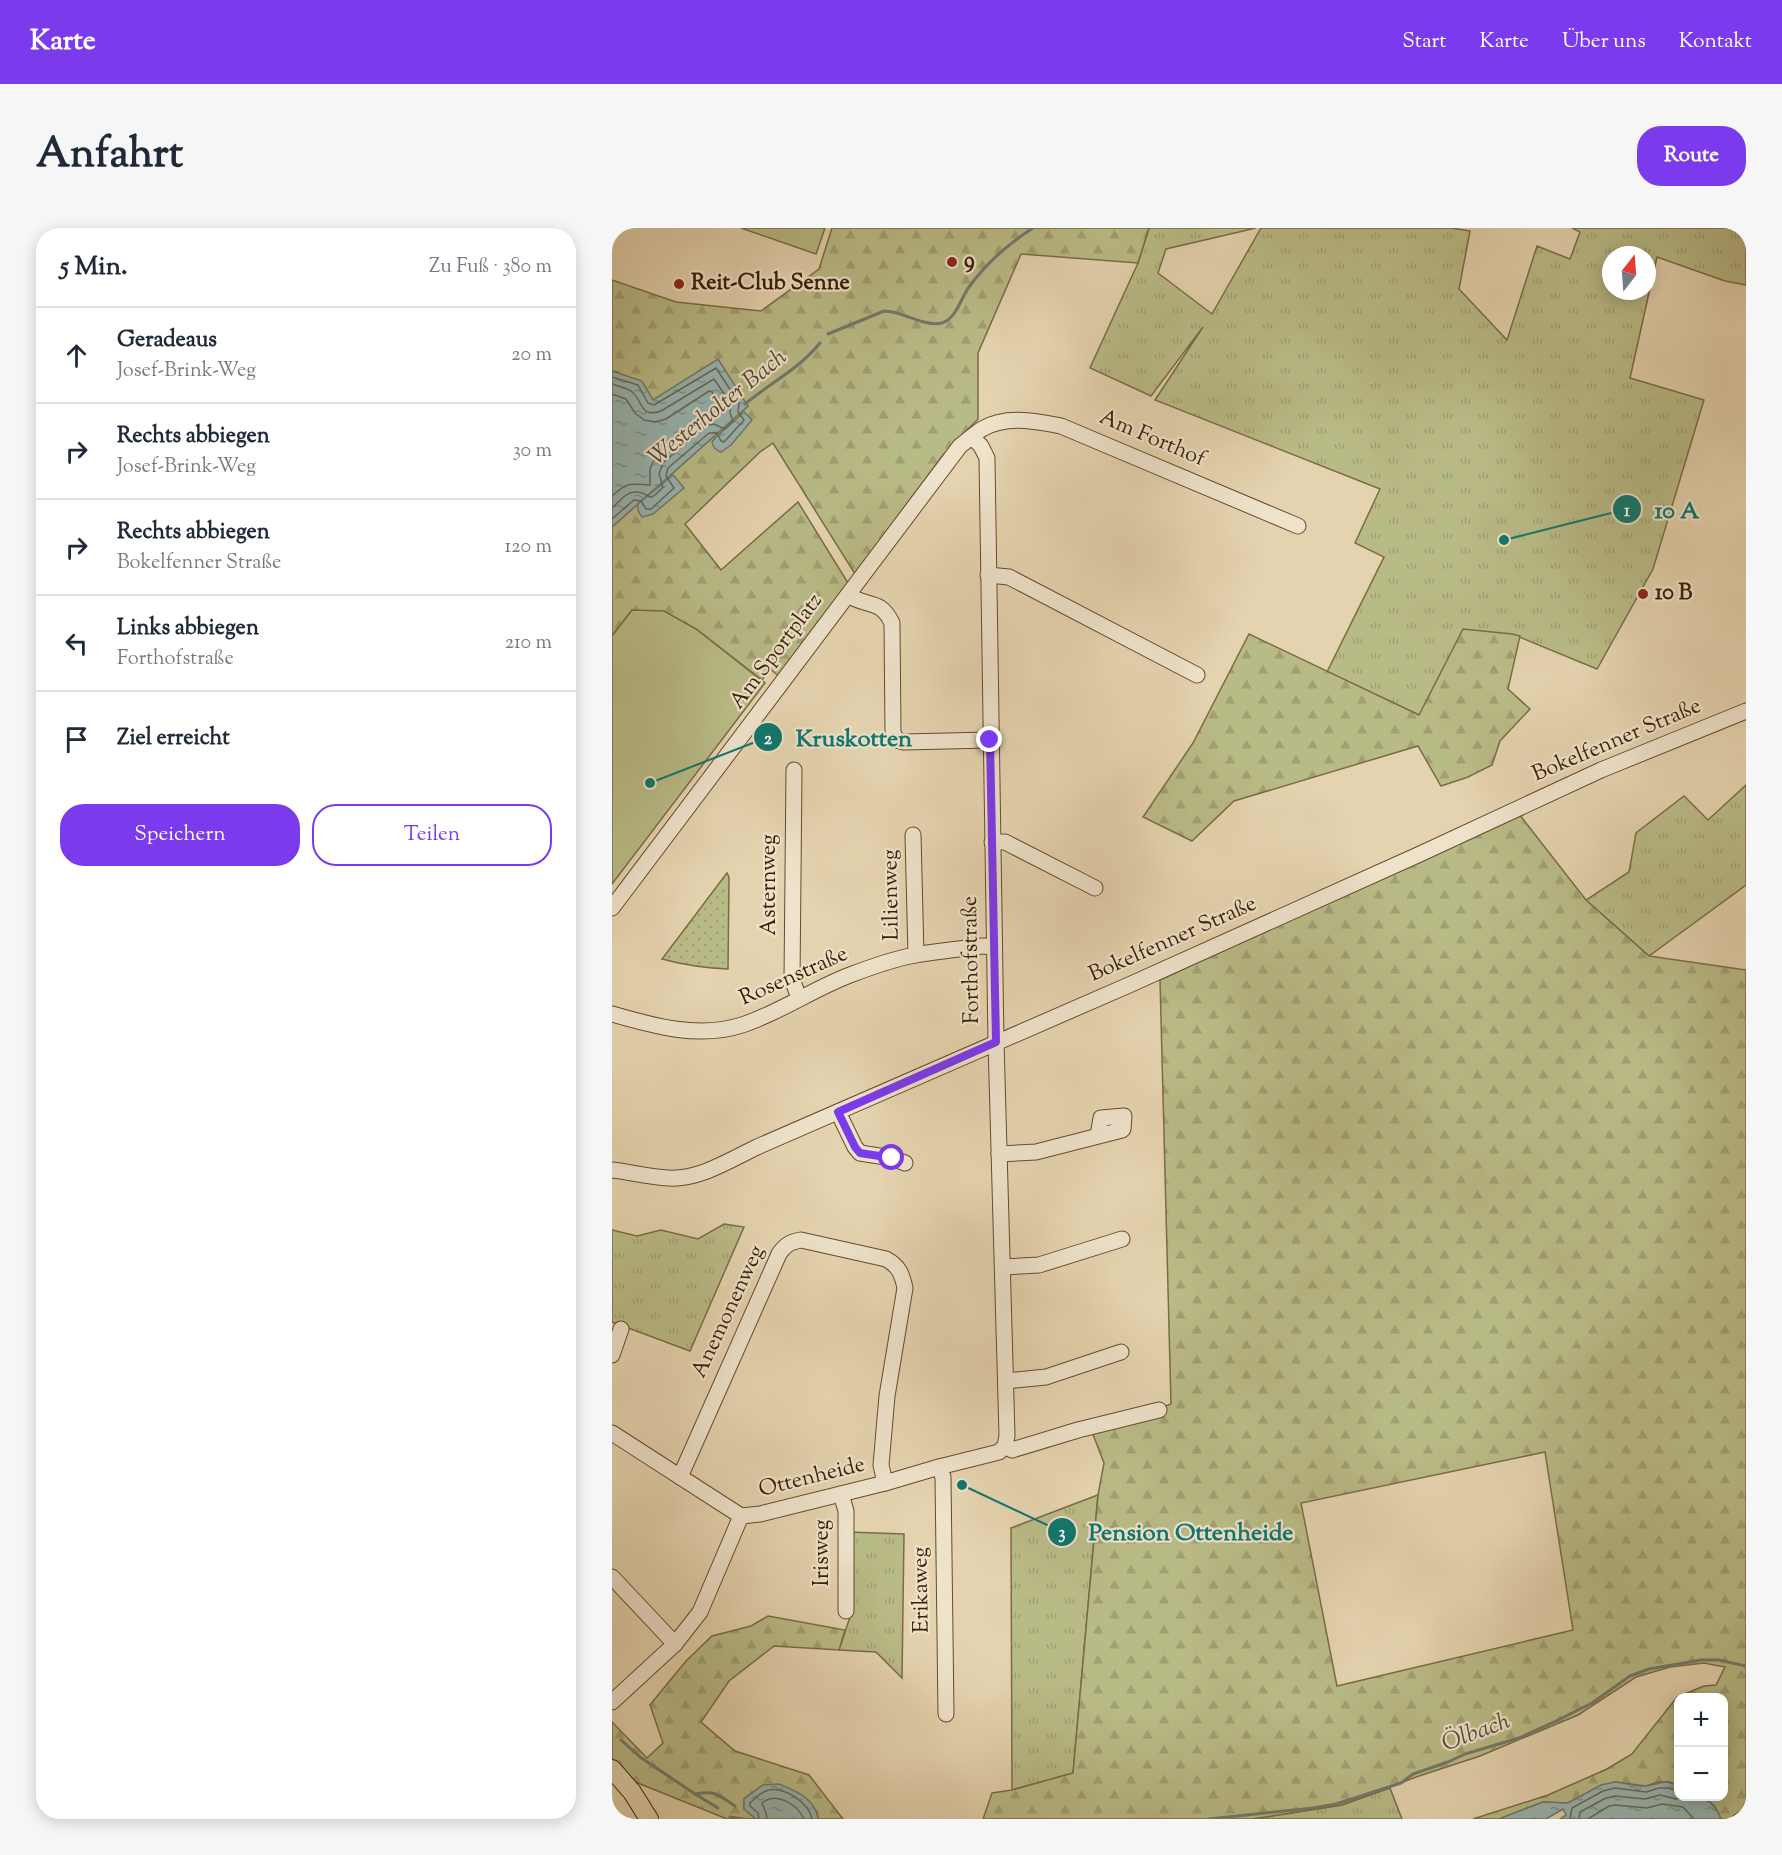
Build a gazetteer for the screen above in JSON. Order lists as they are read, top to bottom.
{
  "streets": {
    "street": [
      "Am Forthof",
      "Am Sportplatz",
      "Bokelfenner Straße",
      "Asternweg",
      "Lilienweg",
      "Forthofstraße",
      "Rosenstraße",
      "Anemonenweg",
      "Ottenheide",
      "Irisweg",
      "Erikaweg"
    ]
  },
  "crossings": [
    ["Am Forthof", "Am Sportplatz"],
    ["Am Forthof", "Forthofstraße"],
    ["Am Sportplatz", "Forthofstraße"],
    ["Bokelfenner Straße", "Forthofstraße"],
    ["Asternweg", "Rosenstraße"],
    ["Lilienweg", "Rosenstraße"],
    ["Forthofstraße", "Rosenstraße"],
    ["Anemonenweg", "Ottenheide"],
    ["Ottenheide", "Irisweg"],
    ["Ottenheide", "Erikaweg"]
  ],
  "water": ["Westerholter Bach", "Ölbach"],
  "places": [
    "9",
    "Reit-Club Senne",
    "10 A",
    "10 B",
    "Kruskotten",
    "Pension Ottenheide"
  ],
  "north": "top",
  "page": {
    "header": "Karte",
    "nav": [
      "Start",
      "Karte",
      "Über uns",
      "Kontakt"
    ],
    "title": "Anfahrt",
    "buttons": [
      "Route",
      ["Speichern", "Teilen"]
    ],
    "heading": ["5 Min.", "Zu Fuß · 380 m"],
    "list": [
      ["Geradeaus", "Josef-Brink-Weg", "20 m"],
      ["Rechts abbiegen", "Josef-Brink-Weg", "30 m"],
      ["Rechts abbiegen", "Bokelfenner Straße", "120 m"],
      ["Links abbiegen", "Forthofstraße", "210 m"],
      "Ziel erreicht"
    ],
    "map_buttons": ["+", "−"]
  }
}
